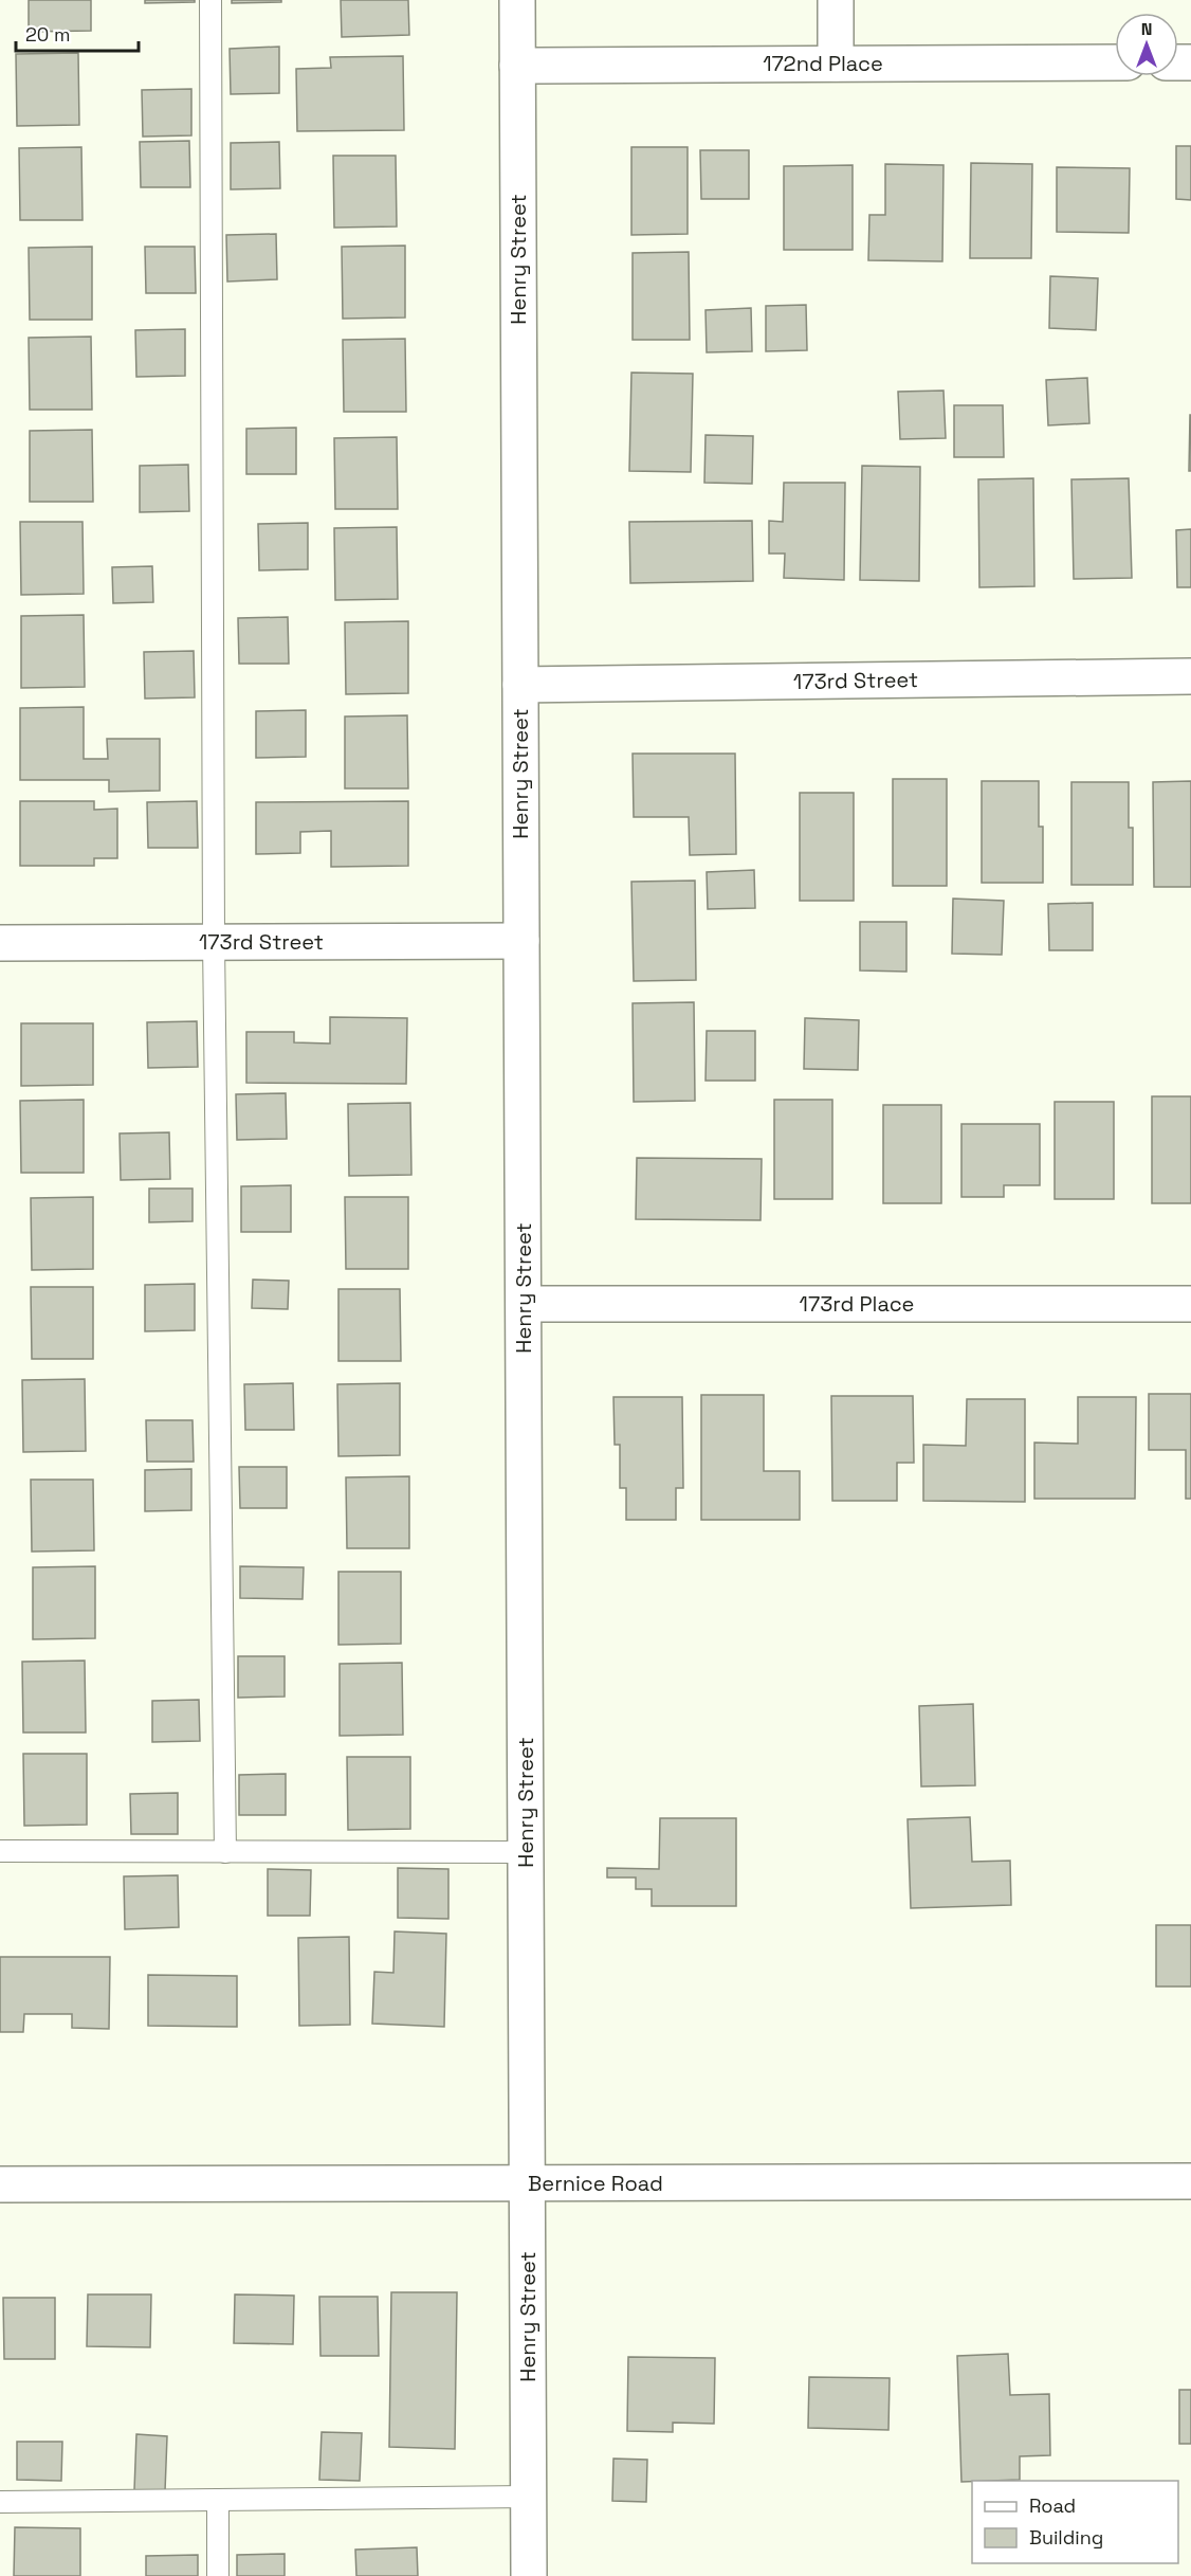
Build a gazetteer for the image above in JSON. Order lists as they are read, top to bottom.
{
  "streets": {
    "street": [
      "172nd Place",
      "Henry Street",
      "173rd Street",
      "173rd Place",
      "Bernice Road"
    ]
  },
  "crossings": [
    ["172nd Place", "Henry Street"],
    ["Henry Street", "173rd Street"],
    ["Henry Street", "173rd Place"],
    ["Henry Street", "Bernice Road"]
  ],
  "legend": ["Road", "Building"],
  "scale_bar": "20 m",
  "north": "top"
}
